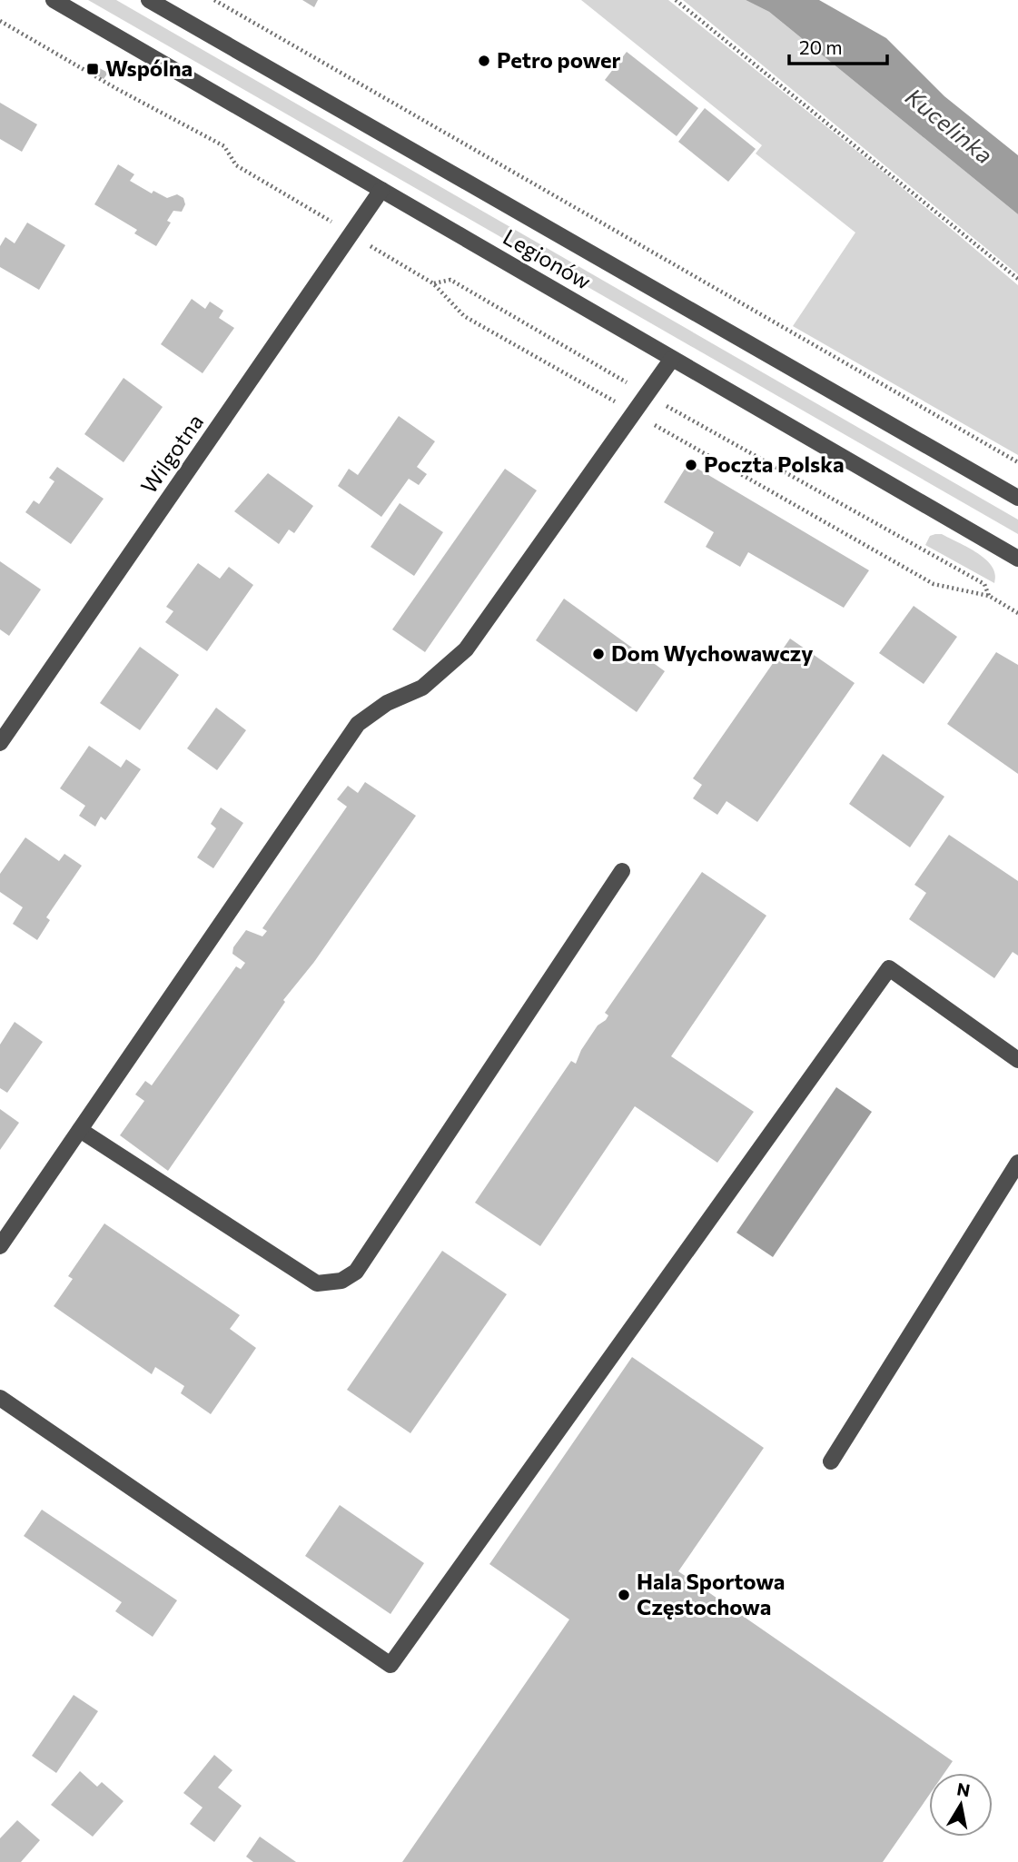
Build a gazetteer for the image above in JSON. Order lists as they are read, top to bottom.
{
  "streets": {
    "street": ["Legionów", "Wilgotna"]
  },
  "crossings": [
    ["Legionów", "Wilgotna"]
  ],
  "water": ["Kucelinka"],
  "places": {
    "other": [
      "Petro power",
      "Poczta Polska",
      "Dom Wychowawczy",
      "Hala Sportowa Częstochowa"
    ],
    "transit": ["Wspólna"]
  },
  "scale_bar": "20 m",
  "north": "top"
}
